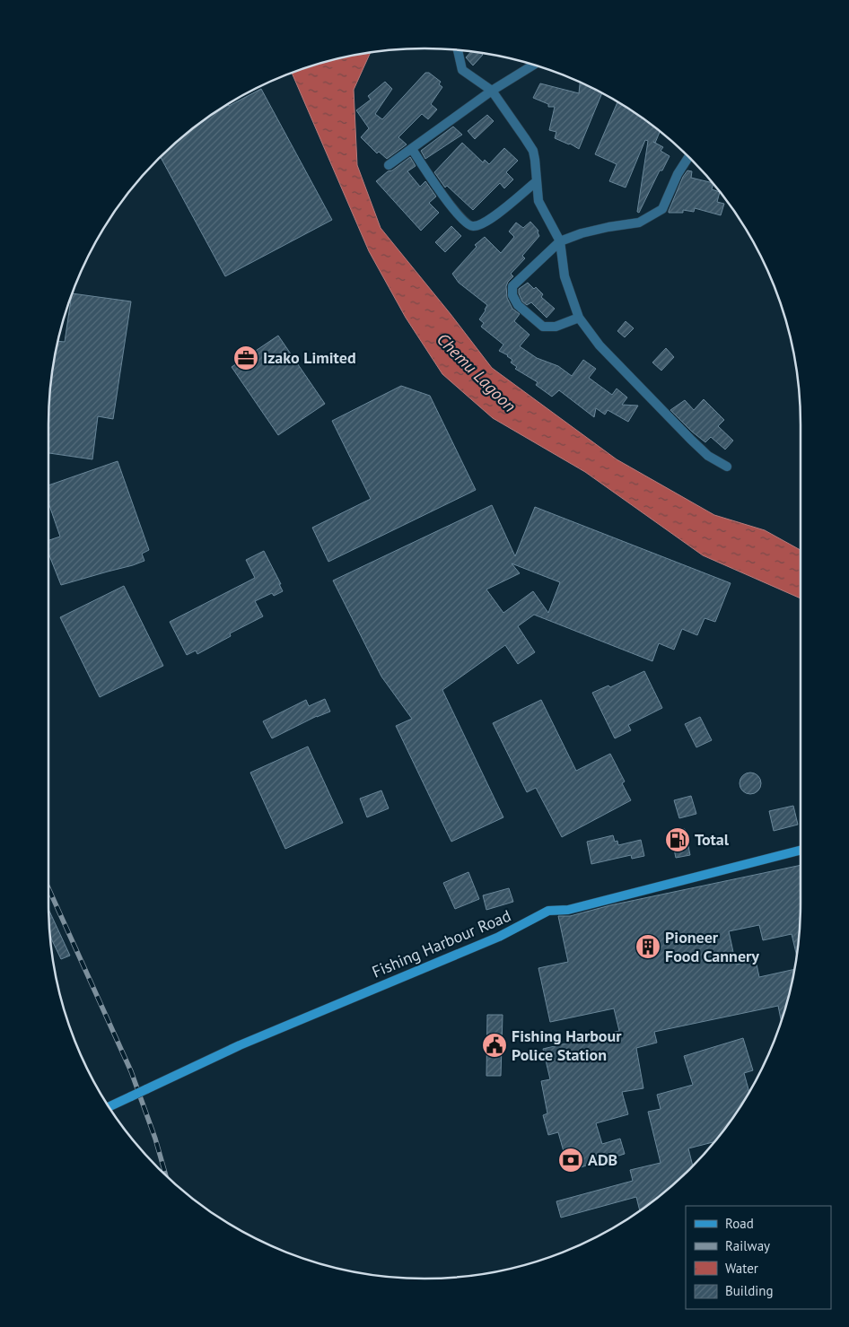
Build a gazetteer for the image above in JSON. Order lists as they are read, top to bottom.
{
  "streets": {
    "street": ["Fishing Harbour Road"]
  },
  "water": ["Chemu Lagoon"],
  "places": {
    "office": ["Izako Limited"],
    "fuel station": ["Total"],
    "building": ["Pioneer Food Cannery"],
    "public building": ["Fishing Harbour Police Station"],
    "bank": ["ADB"]
  },
  "legend": [
    "Road",
    "Railway",
    "Water",
    "Building"
  ]
}
